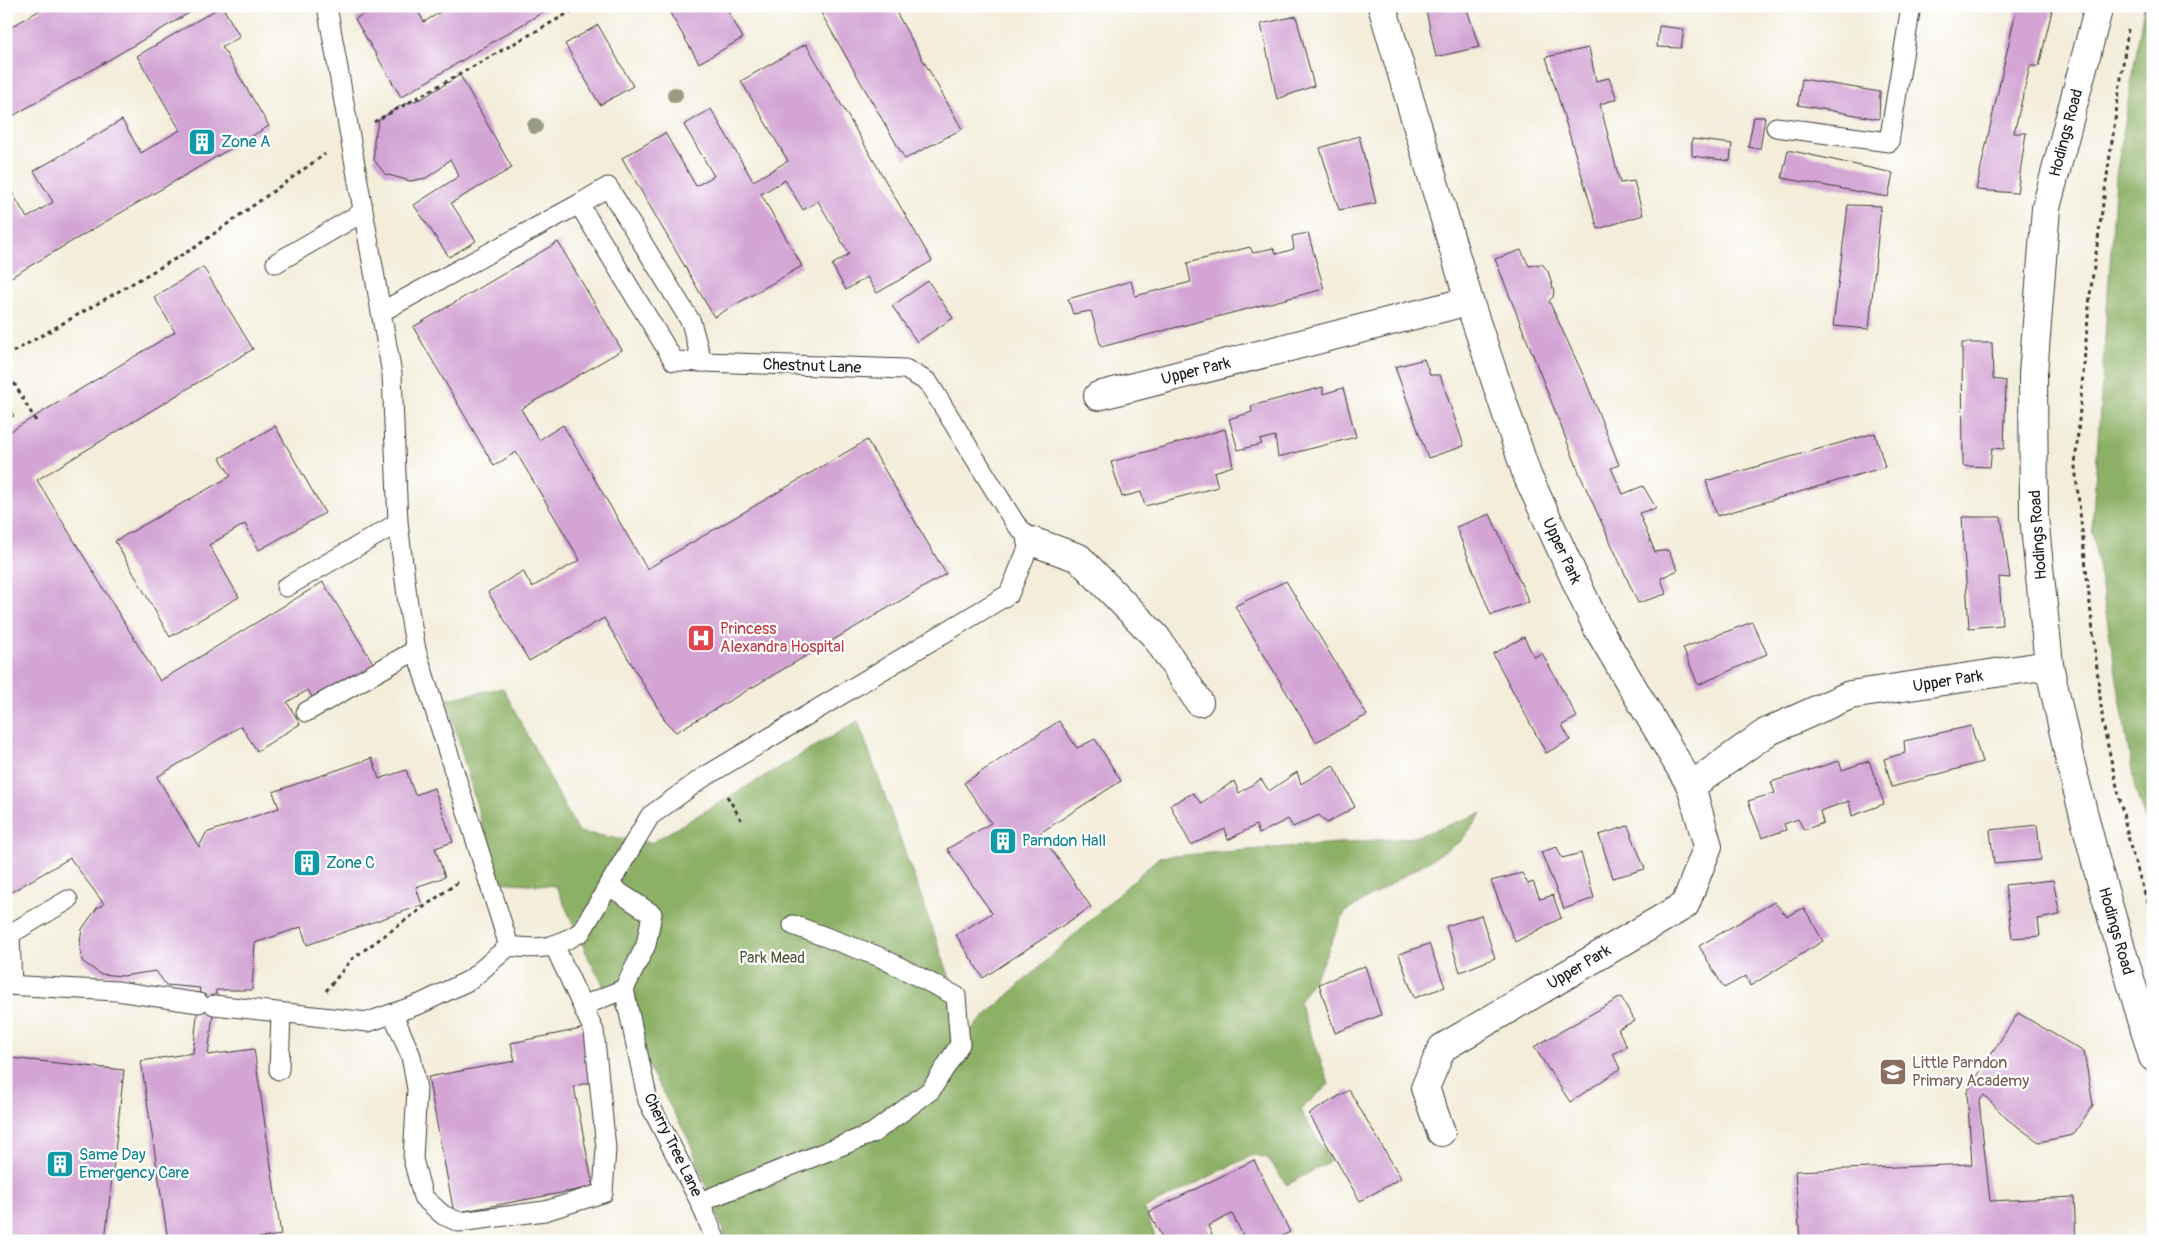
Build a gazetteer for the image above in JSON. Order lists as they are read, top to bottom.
{
  "streets": {
    "street": ["Hodings Road", "Upper Park"],
    "lane": ["Chestnut Lane", "Cherry Tree Lane"]
  },
  "crossings": [
    ["Hodings Road", "Upper Park"]
  ],
  "parks": ["Park Mead"],
  "places": {
    "building": [
      "Zone A",
      "Parndon Hall",
      "Zone C",
      "Same Day Emergency Care"
    ],
    "hospital": ["Princess Alexandra Hospital"],
    "school or university": ["Little Parndon Primary Academy"]
  }
}
